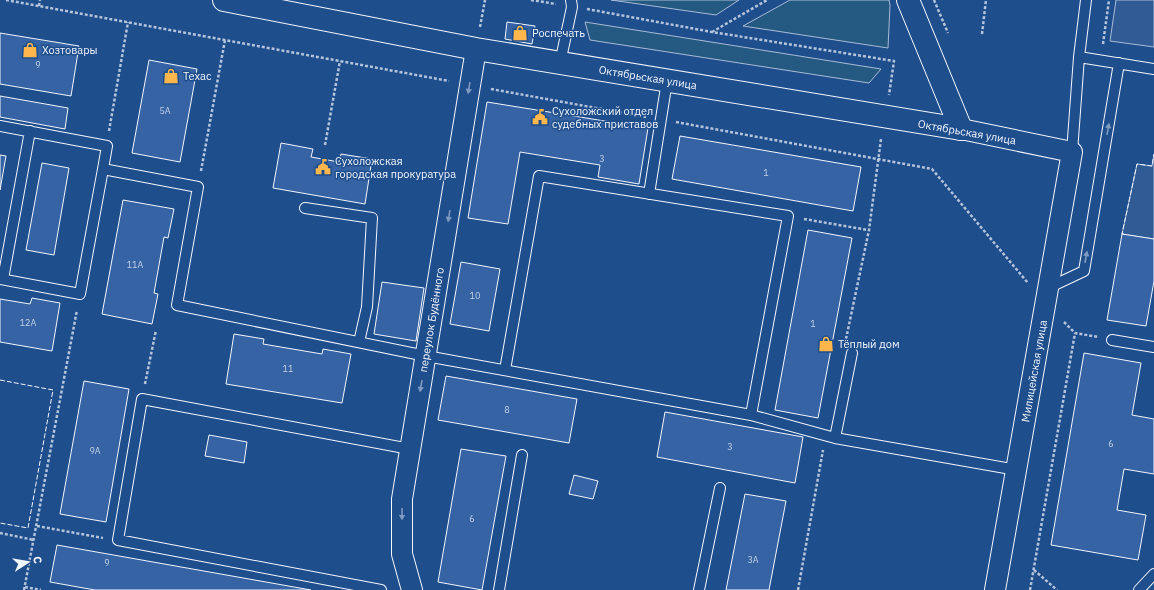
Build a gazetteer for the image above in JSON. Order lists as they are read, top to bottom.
{
  "streets": {
    "street": ["Октябрьская улица", "переулок Будённого", "Милицейская улица"]
  },
  "crossings": [
    ["Октябрьская улица", "переулок Будённого"],
    ["Октябрьская улица", "Милицейская улица"]
  ],
  "one_way": ["переулок Будённого"],
  "places": {
    "shop": [
      "Роспечать",
      "Хозтовары",
      "Техас",
      "Тёплый дом"
    ],
    "public building": ["Сухоложский отдел судебных приставов", "Сухоложская городская прокуратура"]
  },
  "house_numbers": [
    "9",
    "5А",
    "3",
    "1",
    "11А",
    "10",
    "12А",
    "1",
    "11",
    "8",
    "6",
    "3",
    "9А",
    "6",
    "3А",
    "9"
  ],
  "north": "right"
}
